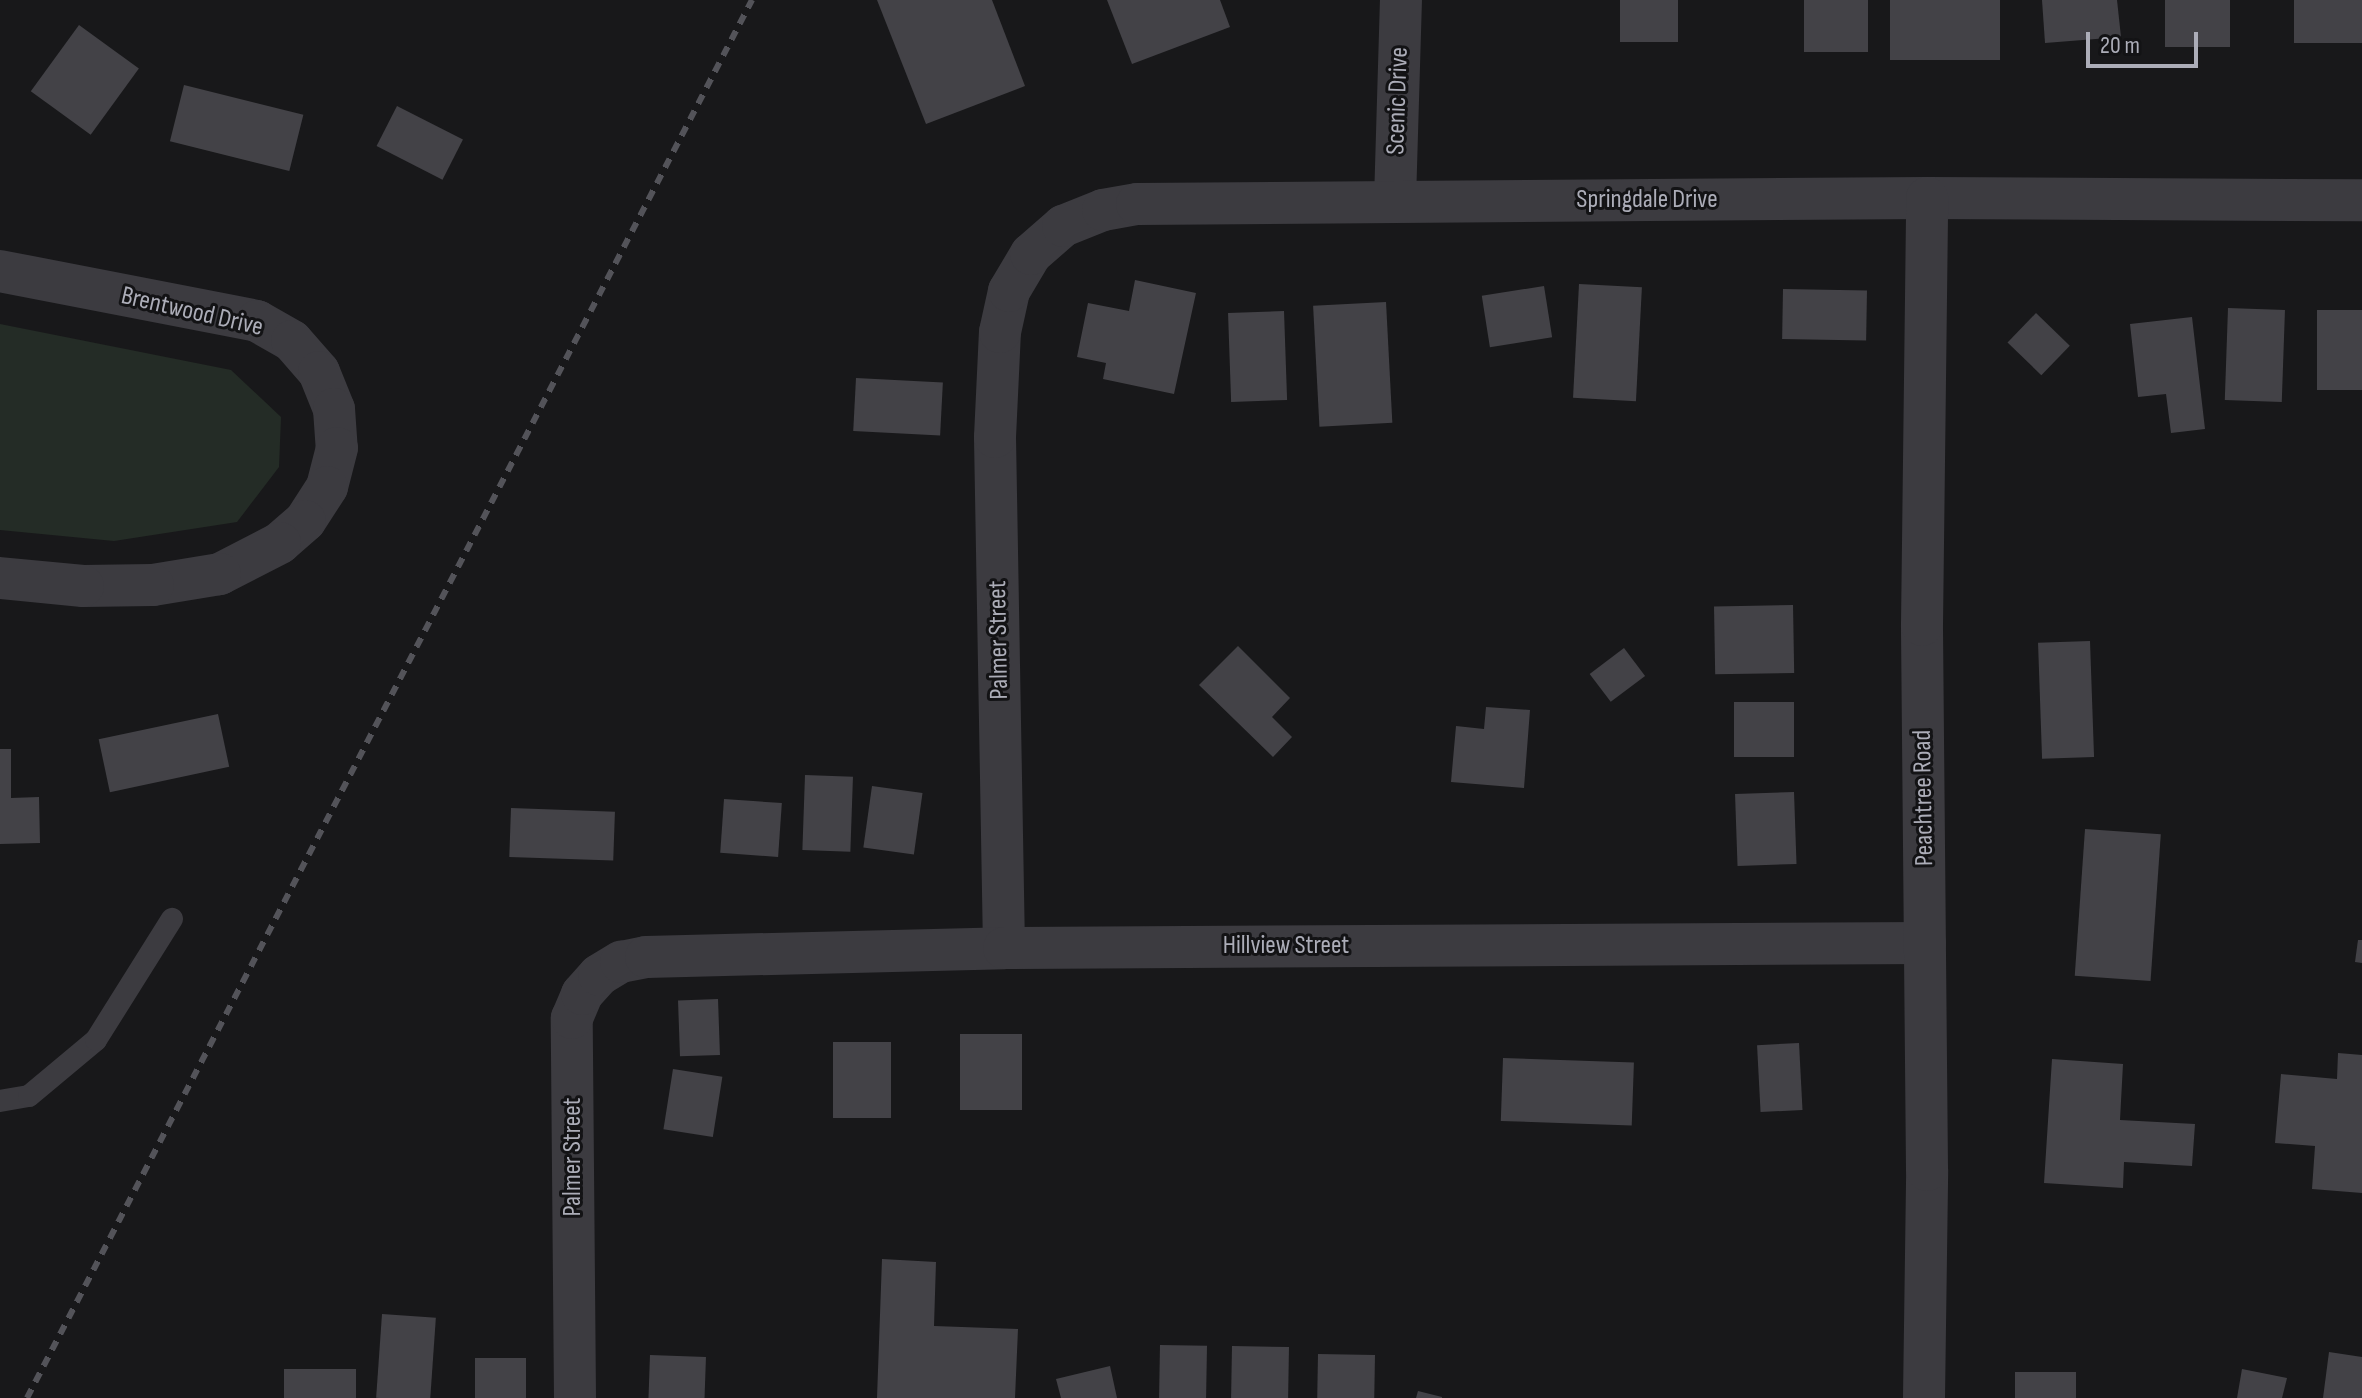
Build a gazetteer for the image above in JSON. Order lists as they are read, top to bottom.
{
  "streets": {
    "street": [
      "Scenic Drive",
      "Springdale Drive",
      "Brentwood Drive",
      "Palmer Street",
      "Peachtree Road",
      "Hillview Street"
    ]
  },
  "crossings": [
    ["Scenic Drive", "Springdale Drive"],
    ["Springdale Drive", "Palmer Street"],
    ["Springdale Drive", "Peachtree Road"],
    ["Palmer Street", "Hillview Street"],
    ["Peachtree Road", "Hillview Street"]
  ],
  "scale_bar": "20 m"
}
